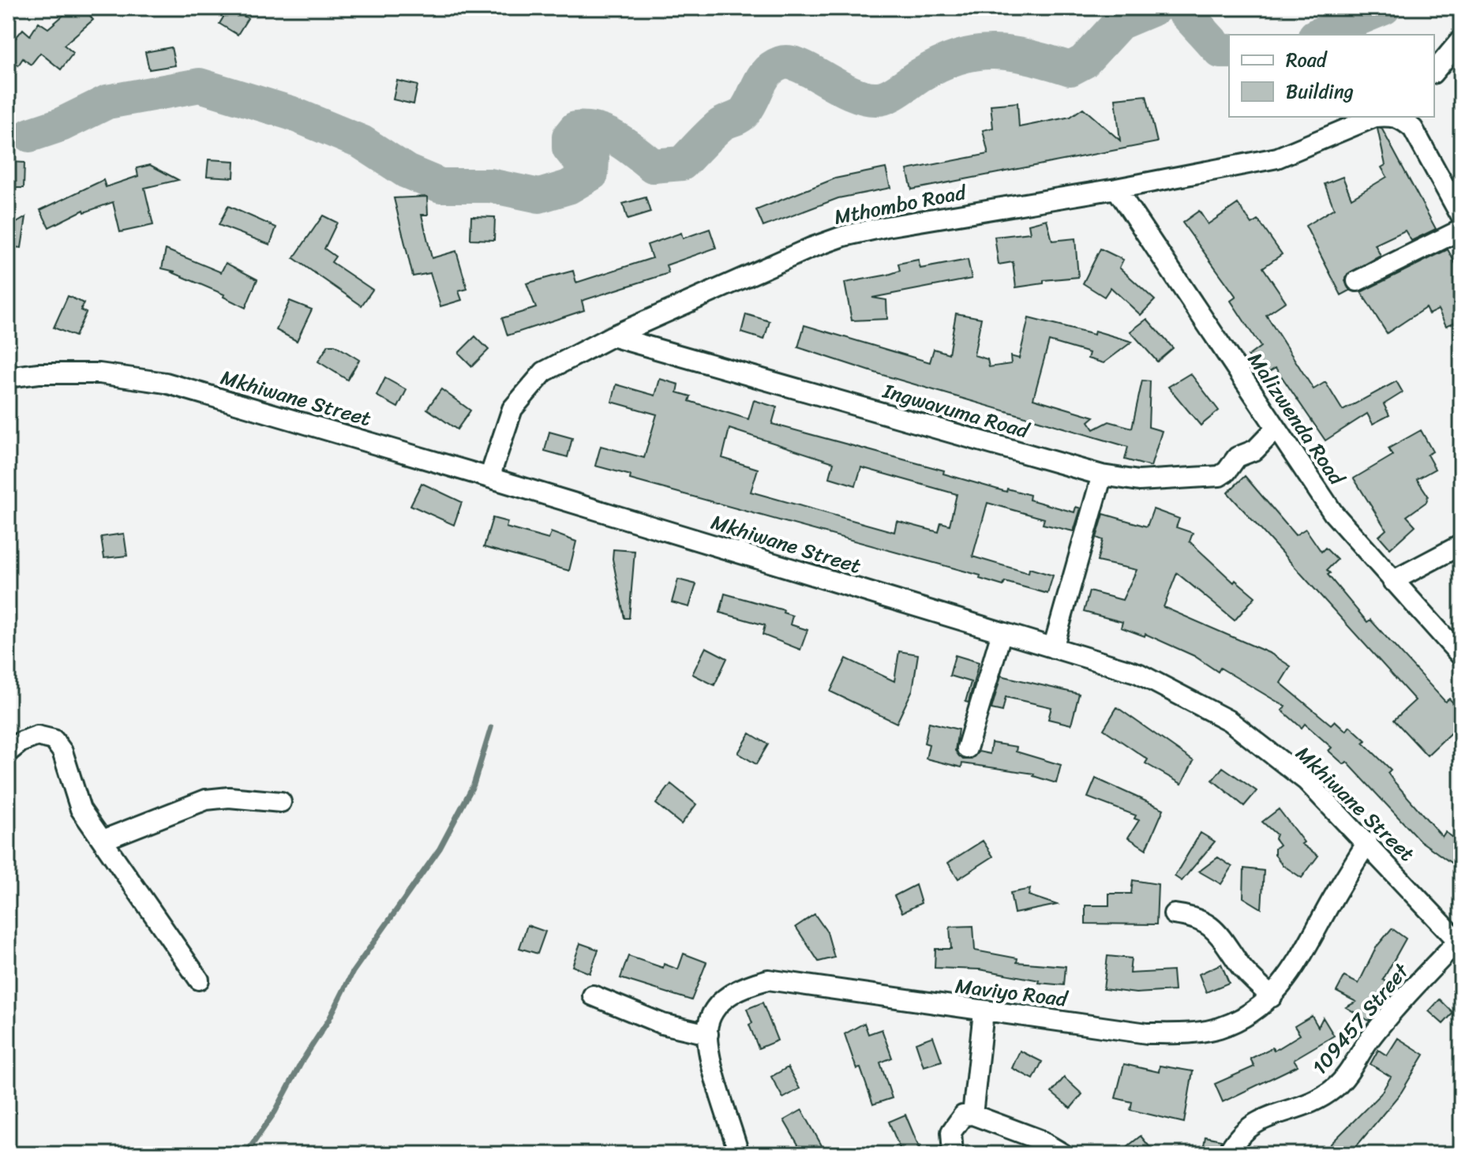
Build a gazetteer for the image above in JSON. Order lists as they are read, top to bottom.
{
  "streets": {
    "street": [
      "Mthombo Road",
      "Mkhiwane Street",
      "Ingwavuma Road",
      "Malizwenda Road",
      "Maviyo Road",
      "109457 Street"
    ]
  },
  "crossings": [
    ["Mthombo Road", "Mkhiwane Street"],
    ["Mthombo Road", "Ingwavuma Road"],
    ["Mthombo Road", "Malizwenda Road"],
    ["Mkhiwane Street", "Maviyo Road"],
    ["Mkhiwane Street", "109457 Street"],
    ["Ingwavuma Road", "Malizwenda Road"]
  ],
  "legend": ["Road", "Building"]
}
